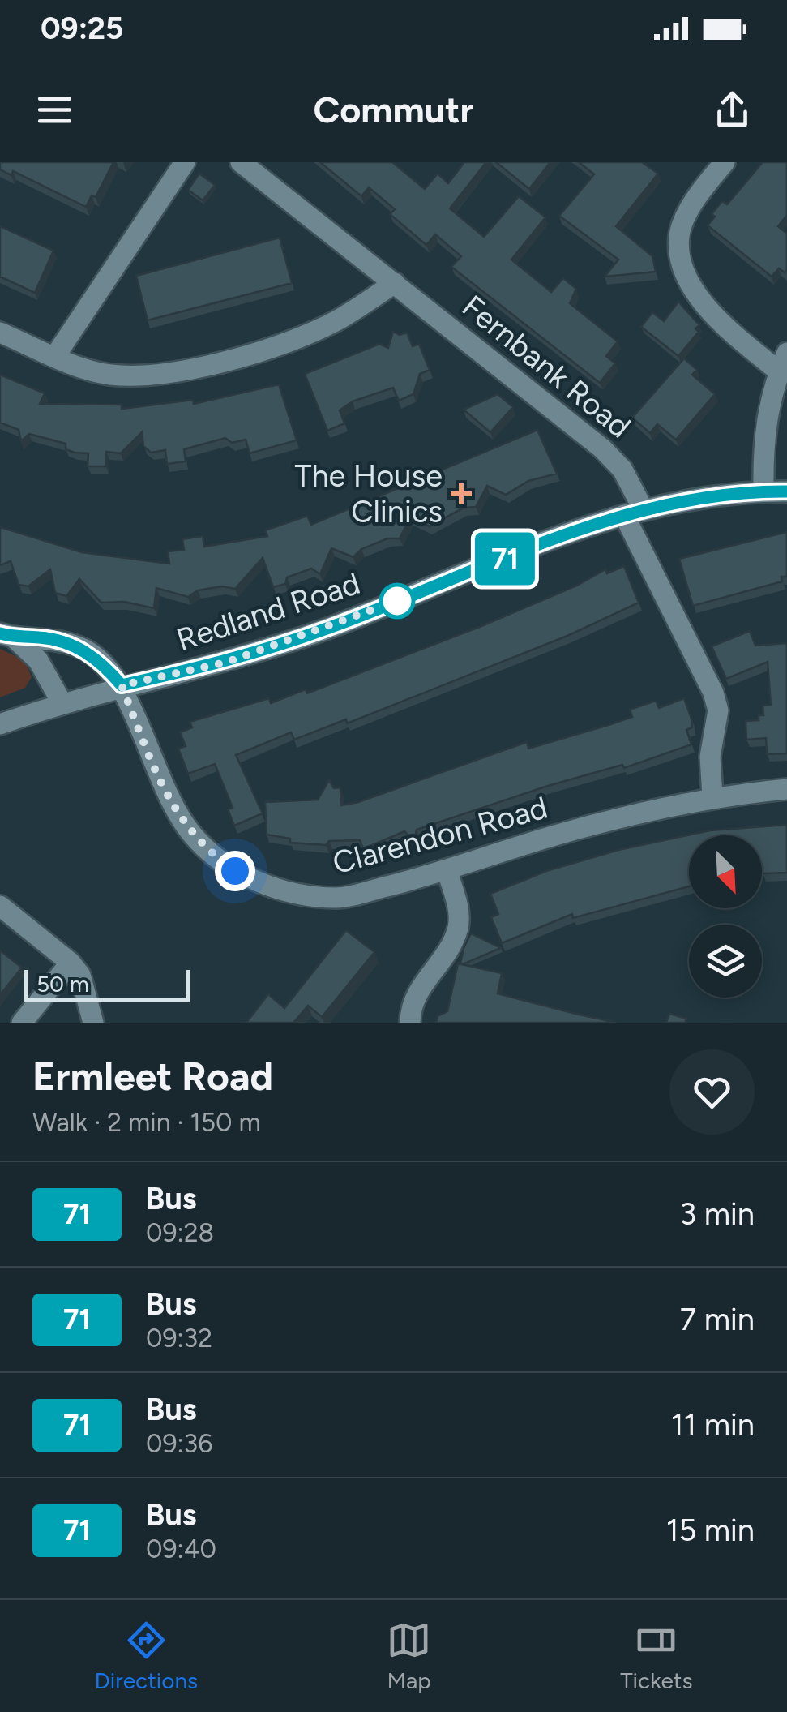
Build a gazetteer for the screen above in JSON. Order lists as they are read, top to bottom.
{
  "streets": {
    "street": ["Fernbank Road", "Redland Road", "Clarendon Road"]
  },
  "crossings": [
    ["Fernbank Road", "Redland Road"],
    ["Fernbank Road", "Clarendon Road"],
    ["Redland Road", "Clarendon Road"]
  ],
  "places": {
    "health": ["The House Clinics"]
  },
  "lines": ["bus line 71"],
  "scale_bar": "50 m",
  "north": "bottom right",
  "page": {
    "status": "09:25",
    "header": "Commutr",
    "on_map": "71",
    "scale": "50 m",
    "heading": ["Ermleet Road", "Walk · 2 min · 150 m"],
    "list": [
      {
        "mark": "71",
        "name": "Bus",
        "note": "09:28",
        "value": "3 min"
      },
      {
        "mark": "71",
        "name": "Bus",
        "note": "09:32",
        "value": "7 min"
      },
      {
        "mark": "71",
        "name": "Bus",
        "note": "09:36",
        "value": "11 min"
      },
      {
        "mark": "71",
        "name": "Bus",
        "note": "09:40",
        "value": "15 min"
      }
    ],
    "tabs": ["Directions", "Map", "Tickets"]
  }
}
